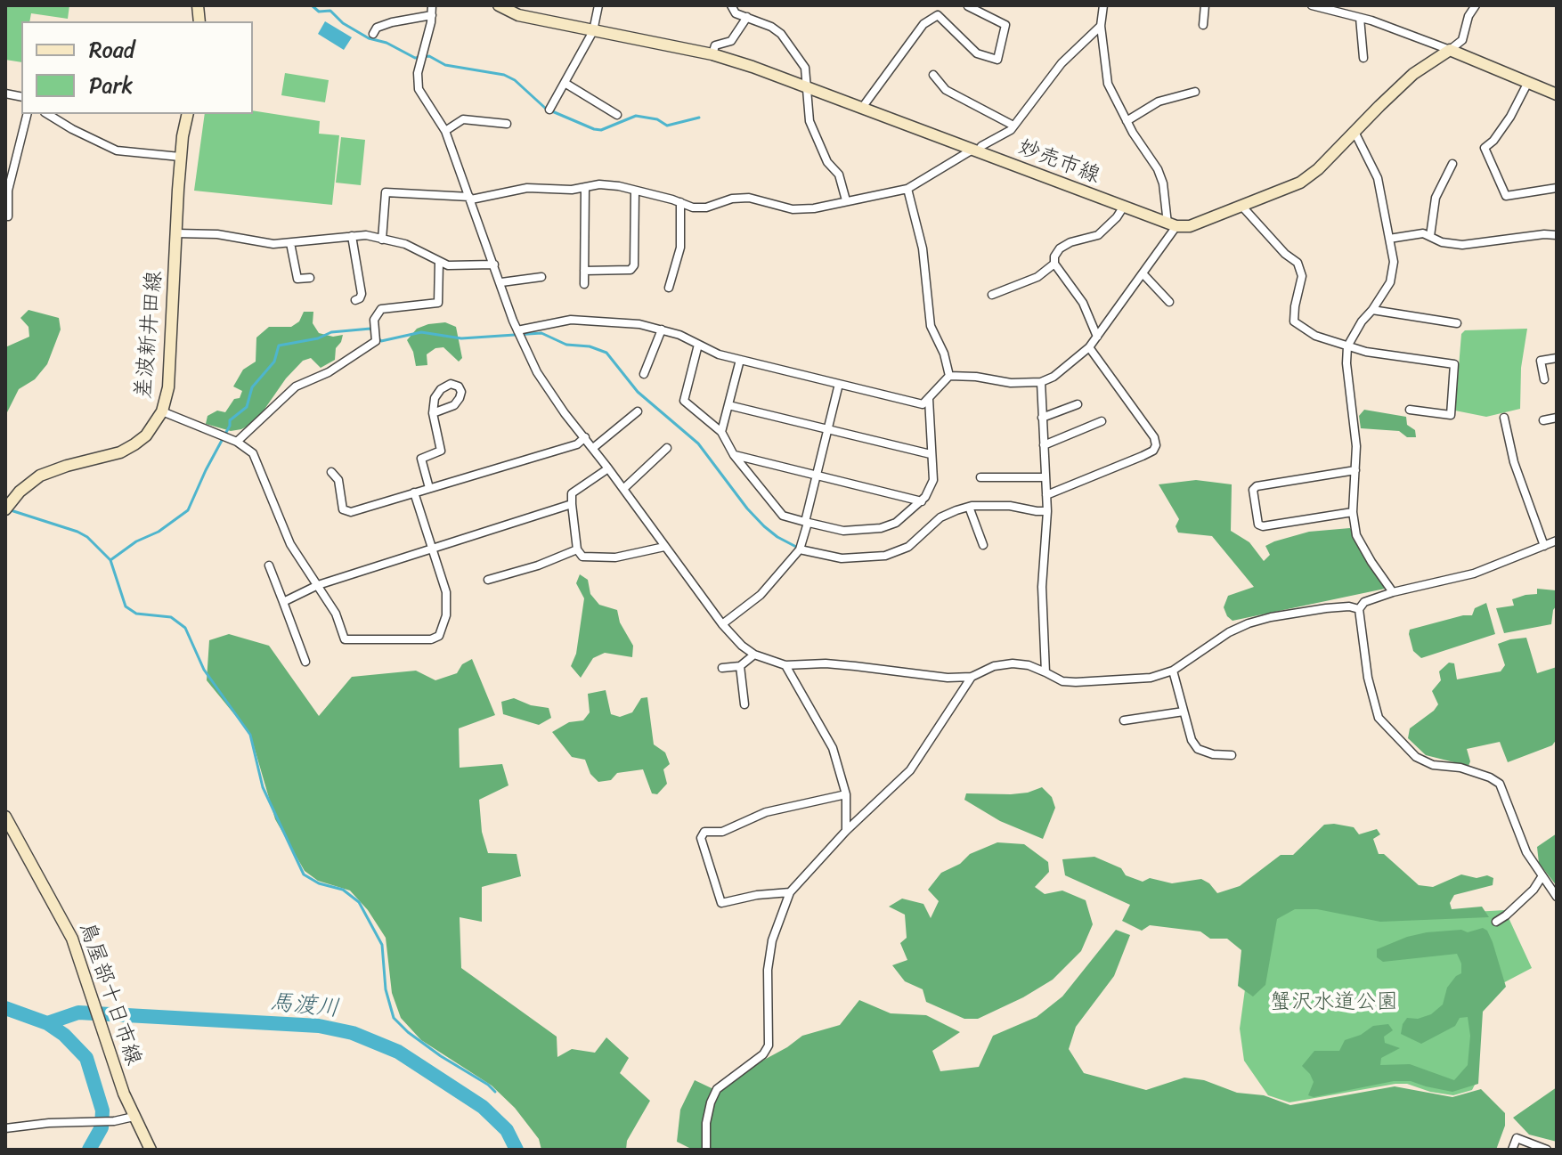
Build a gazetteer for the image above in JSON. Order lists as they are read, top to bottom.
{
  "streets": {
    "main road": ["妙売市線", "差波新井田線", "鳥屋部十日市線"]
  },
  "water": ["馬渡川"],
  "parks": ["蟹沢水道公園"],
  "legend": ["Road", "Park"]
}
